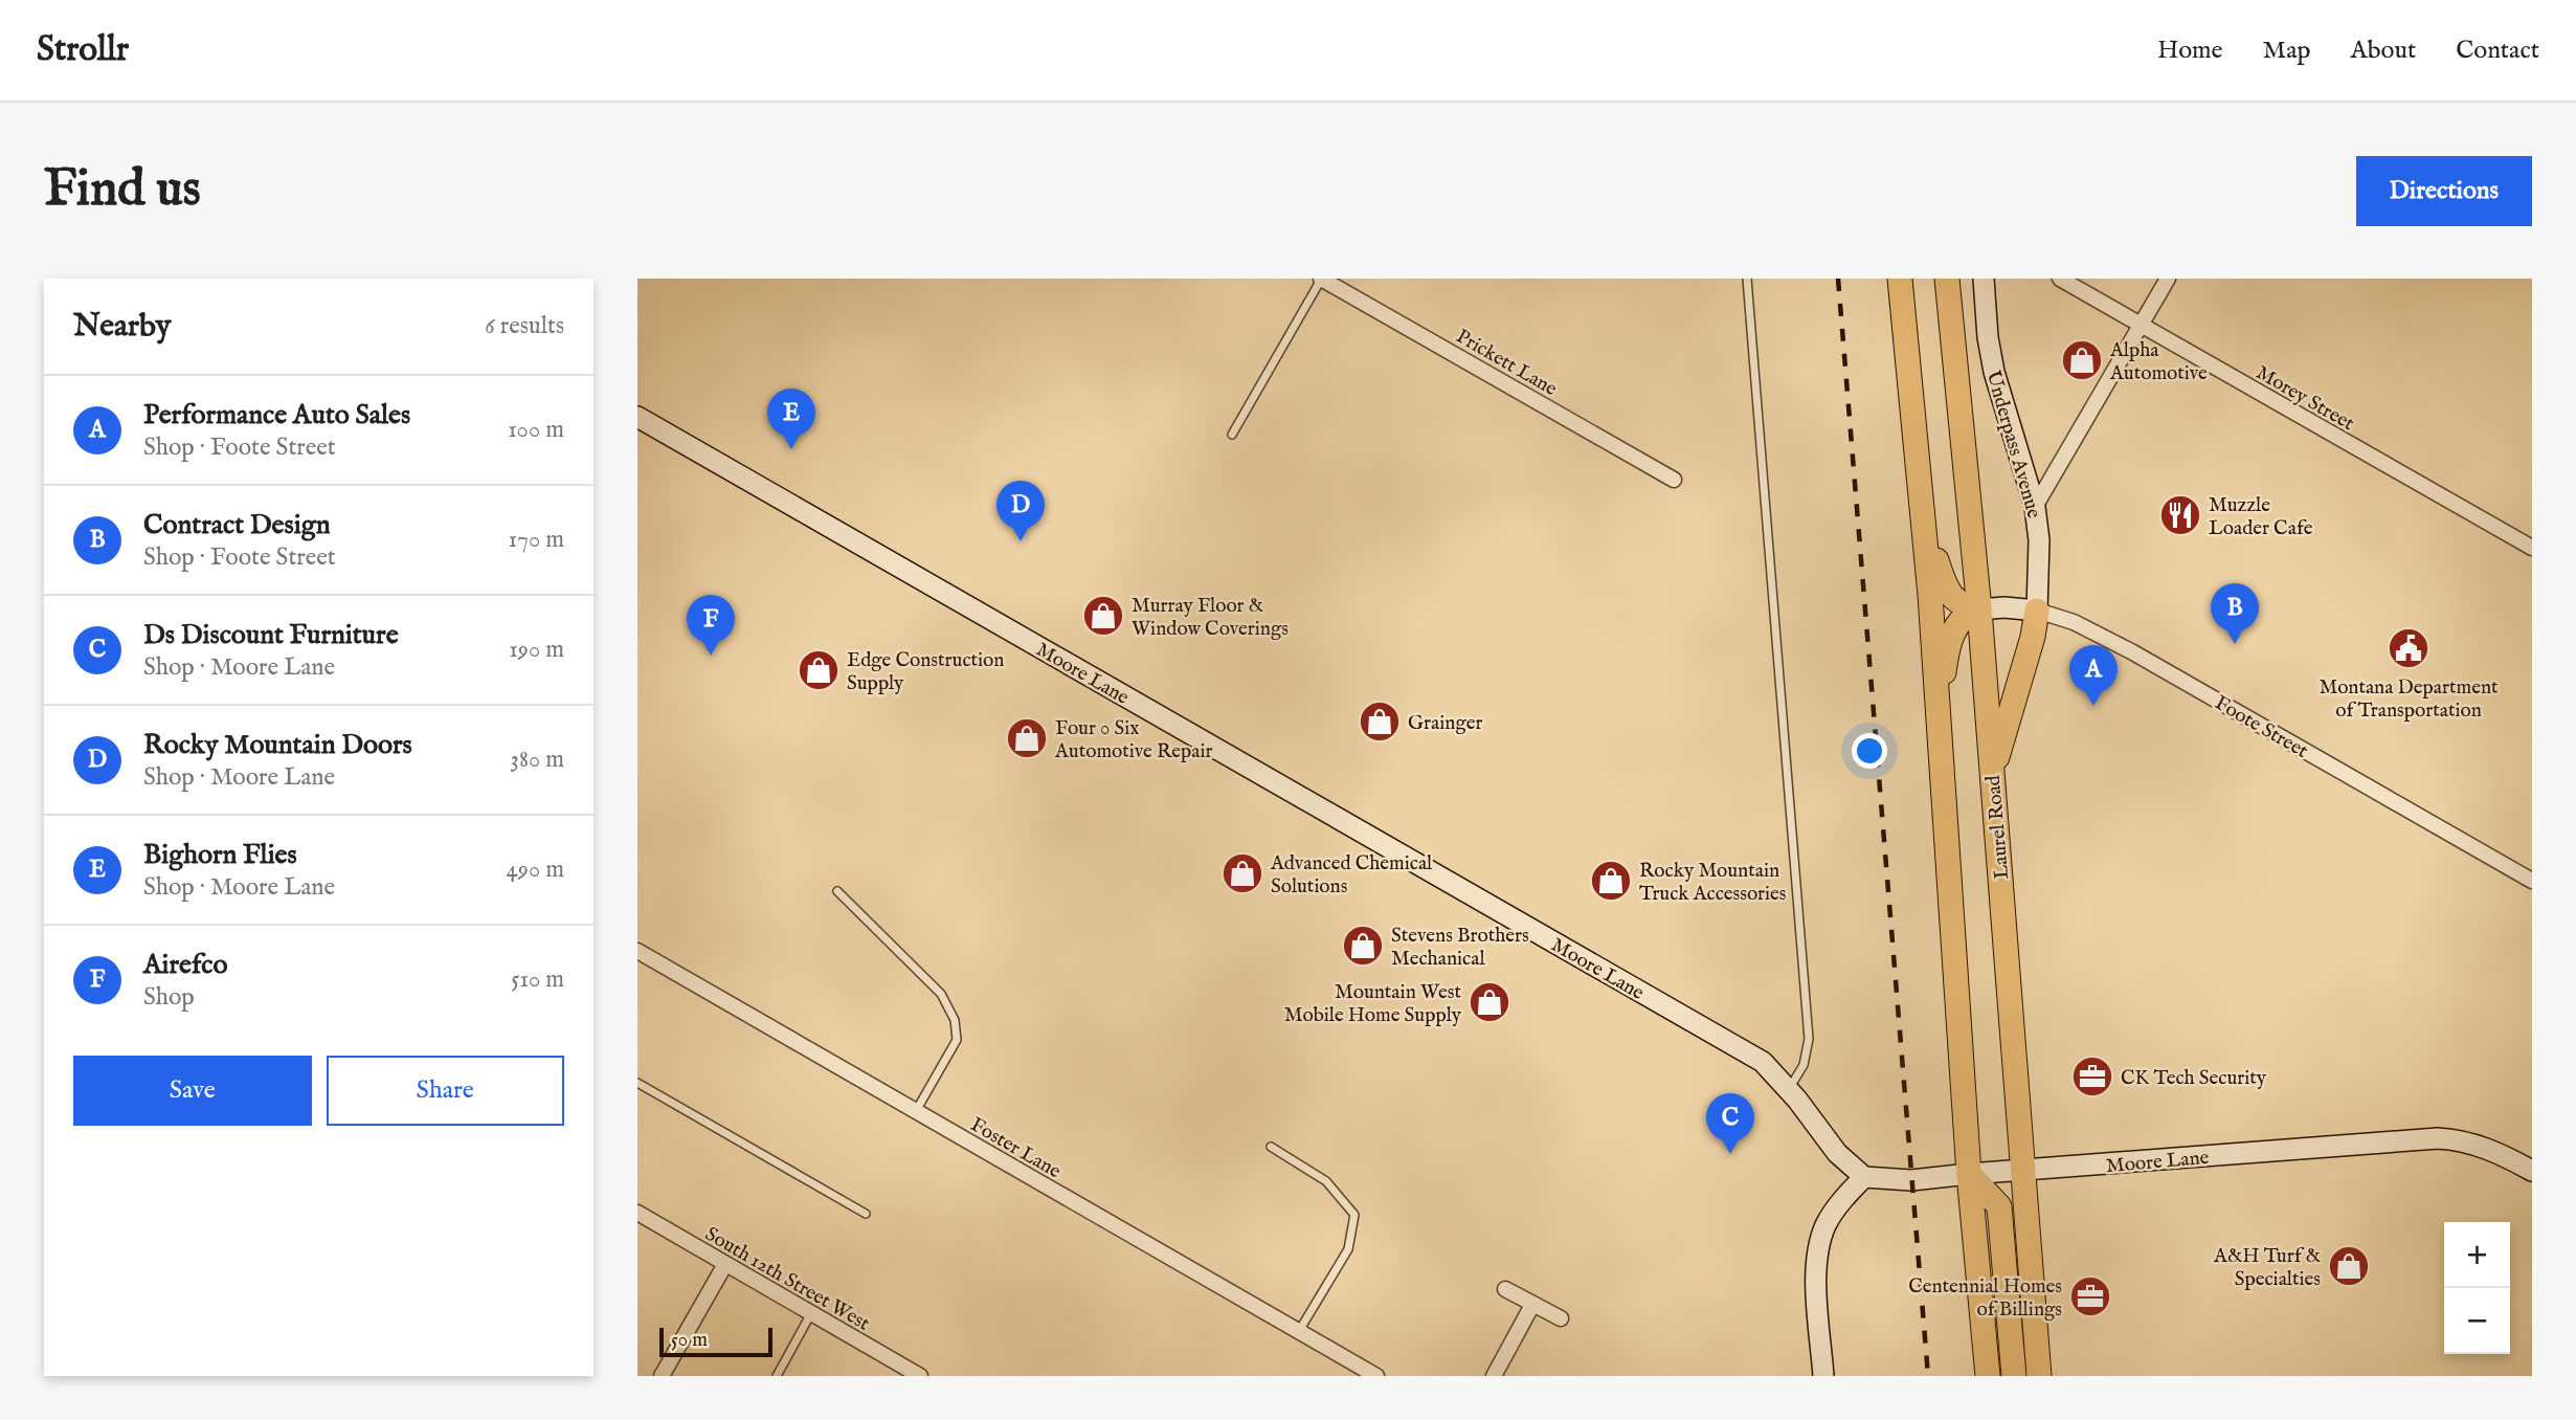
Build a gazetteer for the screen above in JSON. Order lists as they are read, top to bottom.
{
  "streets": {
    "main road": ["Laurel Road"],
    "street": [
      "Prickett Lane",
      "Morey Street",
      "Underpass Avenue",
      "Moore Lane",
      "Foote Street",
      "Foster Lane",
      "South 12th Street West"
    ]
  },
  "crossings": [
    ["Underpass Avenue", "Foote Street"],
    ["Moore Lane", "Laurel Road"],
    ["Foote Street", "Laurel Road"]
  ],
  "places": {
    "shop": [
      "Alpha Automotive",
      "Murray Floor & Window Coverings",
      "Edge Construction Supply",
      "Grainger",
      "Four 0 Six Automotive Repair",
      "Advanced Chemical Solutions",
      "Rocky Mountain Truck Accessories",
      "Stevens Brothers Mechanical",
      "Mountain West Mobile Home Supply",
      "A&H Turf & Specialties"
    ],
    "restaurant": ["Muzzle Loader Cafe"],
    "public building": ["Montana Department of Transportation"],
    "office": ["CK Tech Security", "Centennial Homes of Billings"]
  },
  "scale_bar": "50 m",
  "page": {
    "header": "Strollr",
    "nav": [
      "Home",
      "Map",
      "About",
      "Contact"
    ],
    "buttons": [
      "Directions",
      ["Save", "Share"]
    ],
    "title": "Find us",
    "heading": ["Nearby", "6 results"],
    "list": [
      {
        "mark": "A",
        "name": "Performance Auto Sales",
        "note": "Shop · Foote Street",
        "value": "100 m"
      },
      {
        "mark": "B",
        "name": "Contract Design",
        "note": "Shop · Foote Street",
        "value": "170 m"
      },
      {
        "mark": "C",
        "name": "Ds Discount Furniture",
        "note": "Shop · Moore Lane",
        "value": "190 m"
      },
      {
        "mark": "D",
        "name": "Rocky Mountain Doors",
        "note": "Shop · Moore Lane",
        "value": "380 m"
      },
      {
        "mark": "E",
        "name": "Bighorn Flies",
        "note": "Shop · Moore Lane",
        "value": "490 m"
      },
      {
        "mark": "F",
        "name": "Airefco",
        "note": "Shop",
        "value": "510 m"
      }
    ],
    "pins": [
      "E",
      "D",
      "B",
      "F",
      "A",
      "C"
    ],
    "map_buttons": ["+", "−"],
    "scale": "50 m"
  }
}
